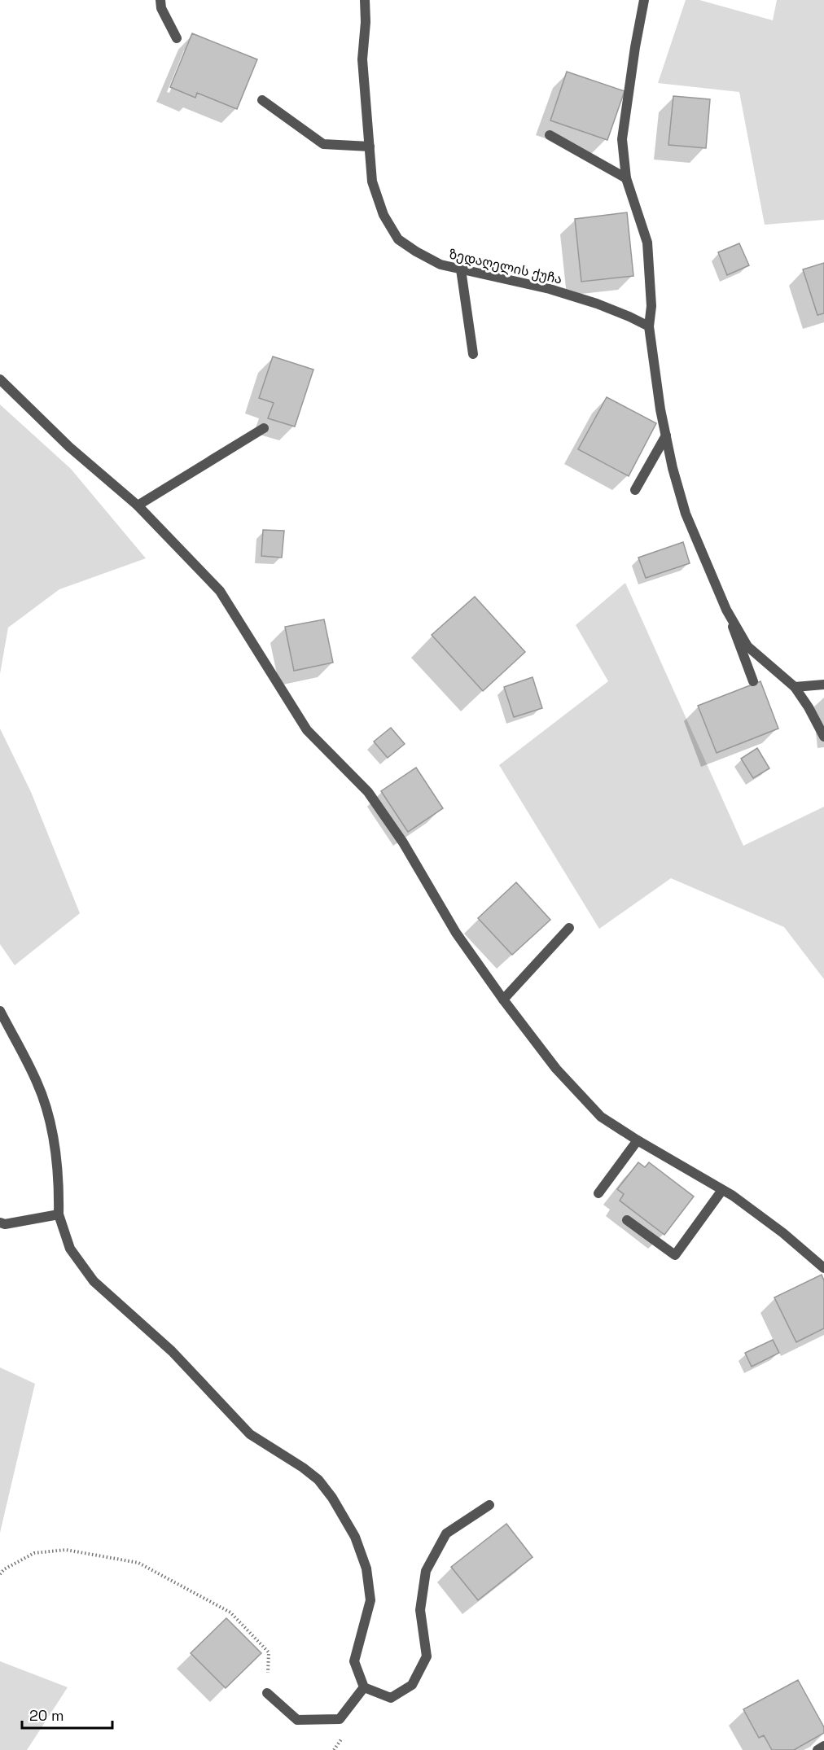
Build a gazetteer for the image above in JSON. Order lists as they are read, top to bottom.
{
  "streets": {
    "street": ["ზედაღელის ქუჩა"]
  },
  "scale_bar": "20 m"
}
